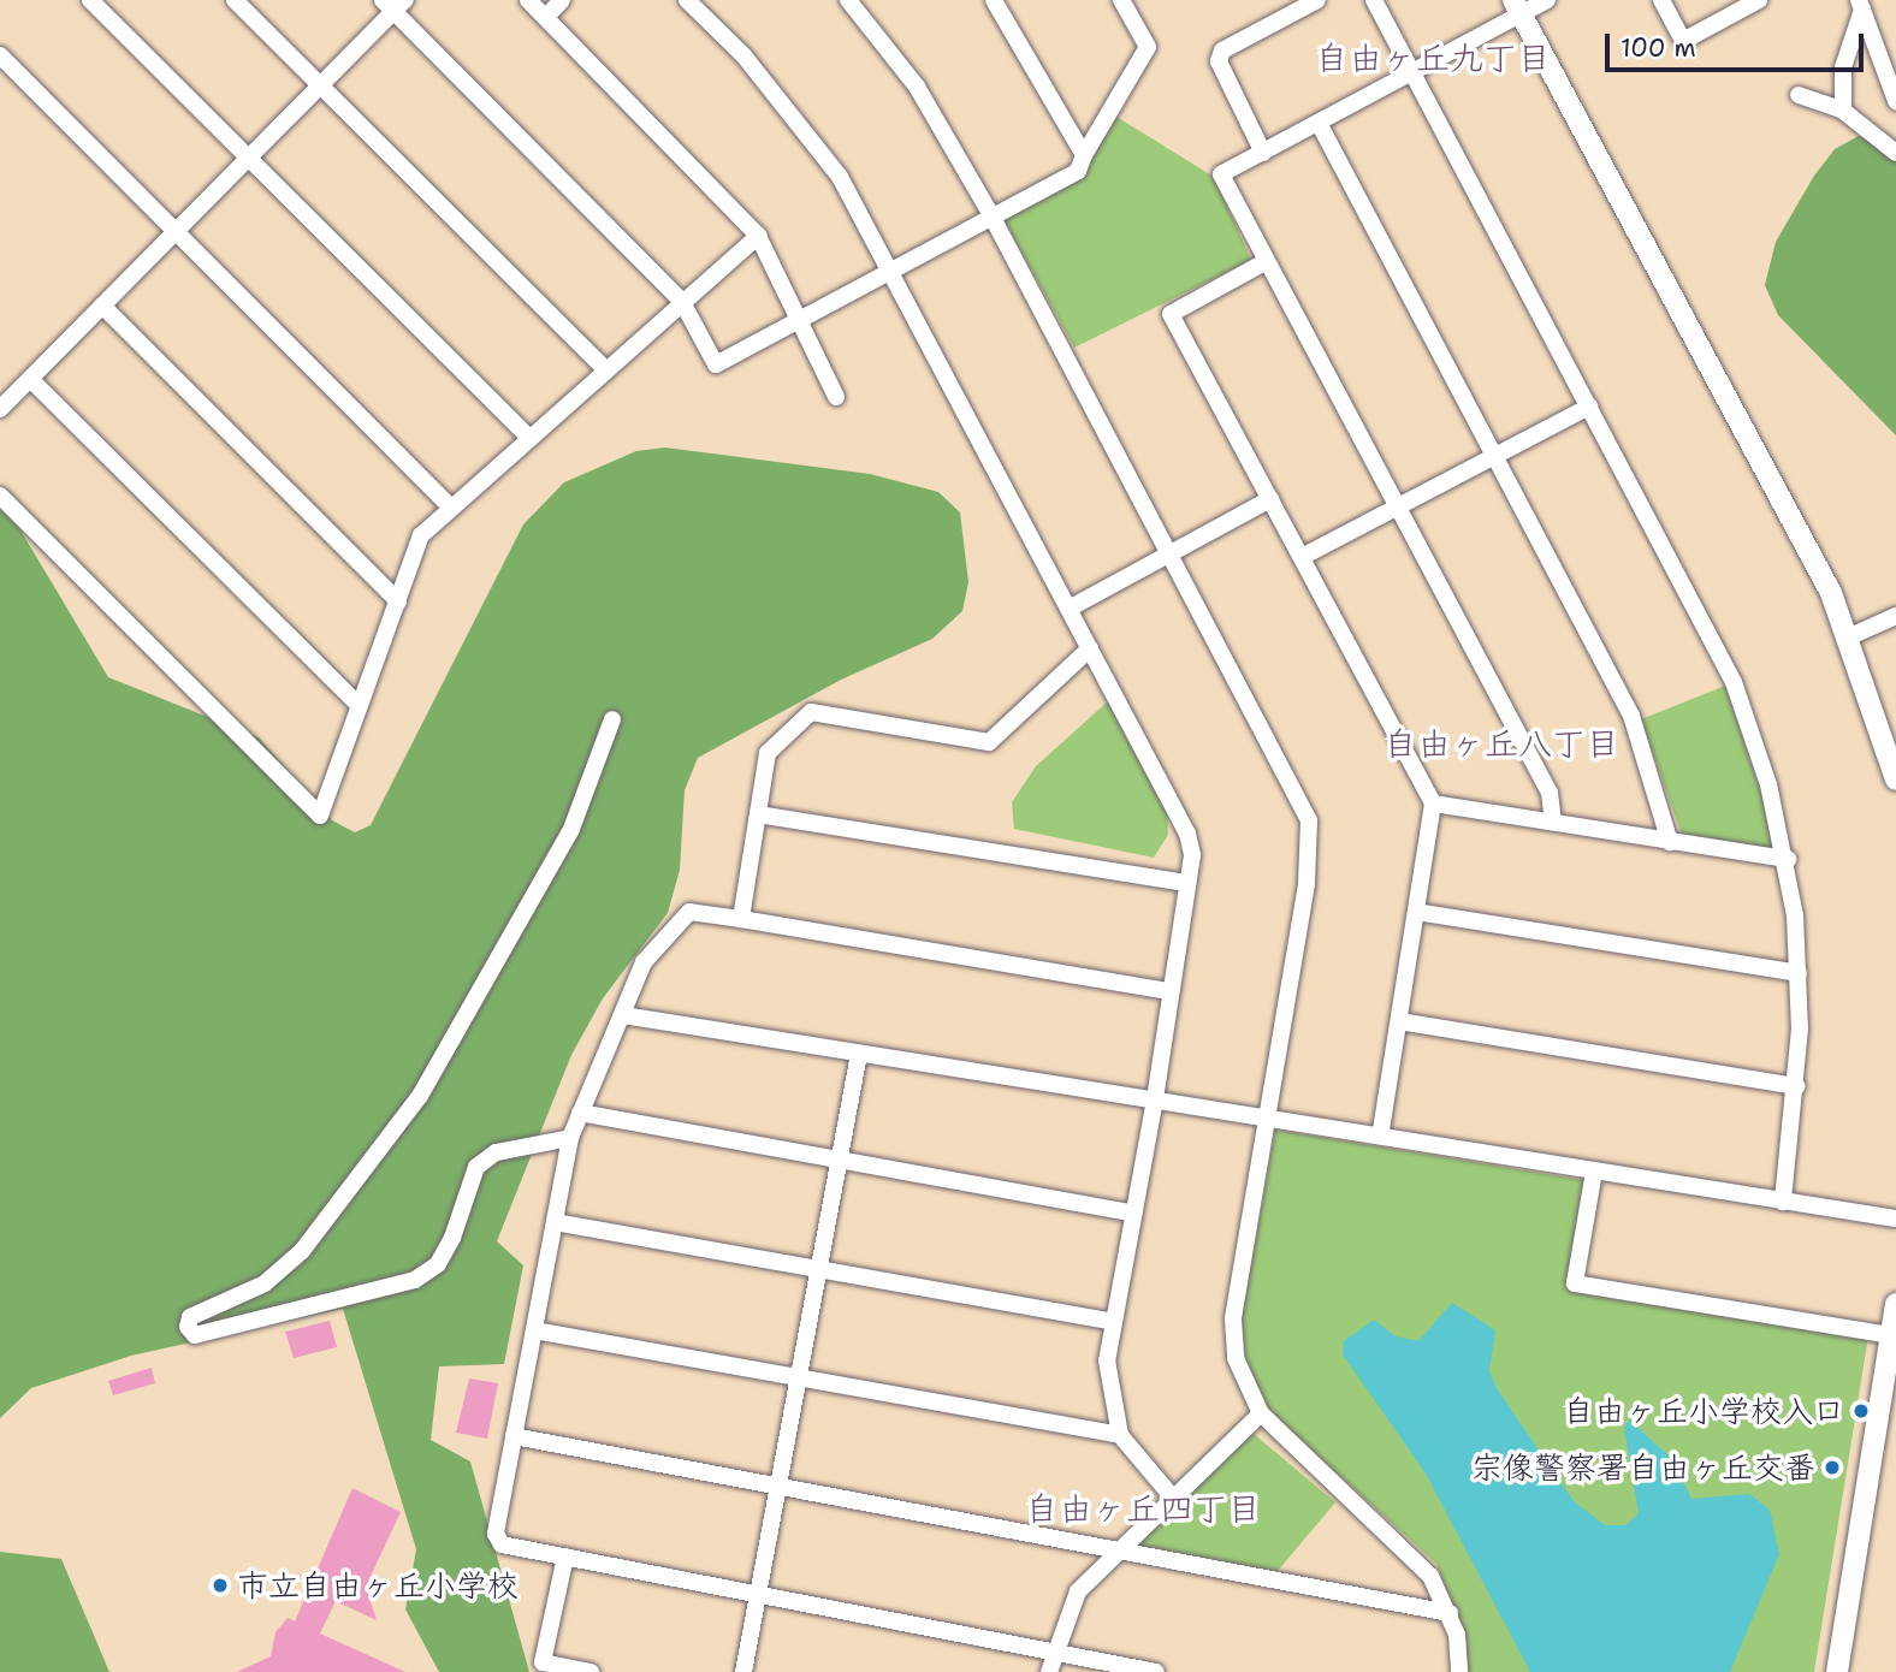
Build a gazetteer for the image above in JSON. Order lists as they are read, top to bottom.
{
  "districts": ["自由ヶ丘九丁目", "自由ヶ丘八丁目", "自由ヶ丘四丁目"],
  "places": ["自由ヶ丘小学校入口", "宗像警察署自由ヶ丘交番", "市立自由ヶ丘小学校"],
  "scale_bar": "100 m"
}
